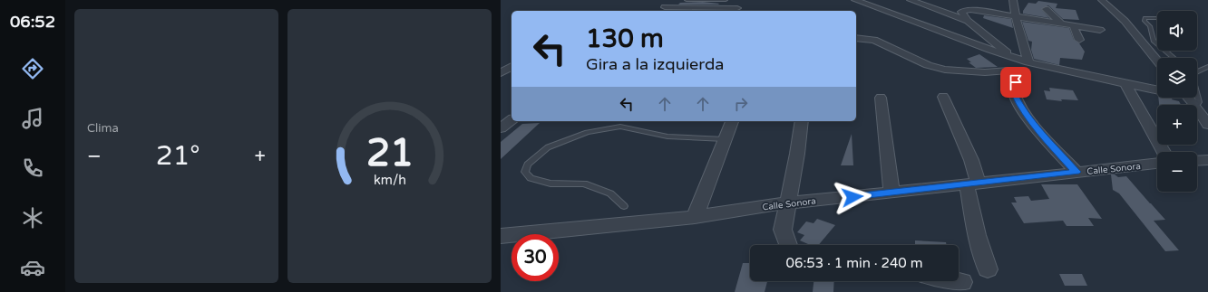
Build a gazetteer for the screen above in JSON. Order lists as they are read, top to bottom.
{
  "streets": {
    "street": ["Calle Sonora"]
  },
  "page": {
    "tabs": "06:52",
    "tile": "Clima",
    "map_buttons": ["+", "−"],
    "turn": ["130 m", "Gira a la izquierda"],
    "heat": ["−", "21°", "+"],
    "limit": "30",
    "trip": "06:53 · 1 min · 240 m",
    "gauge": ["21", "km/h"]
  }
}
